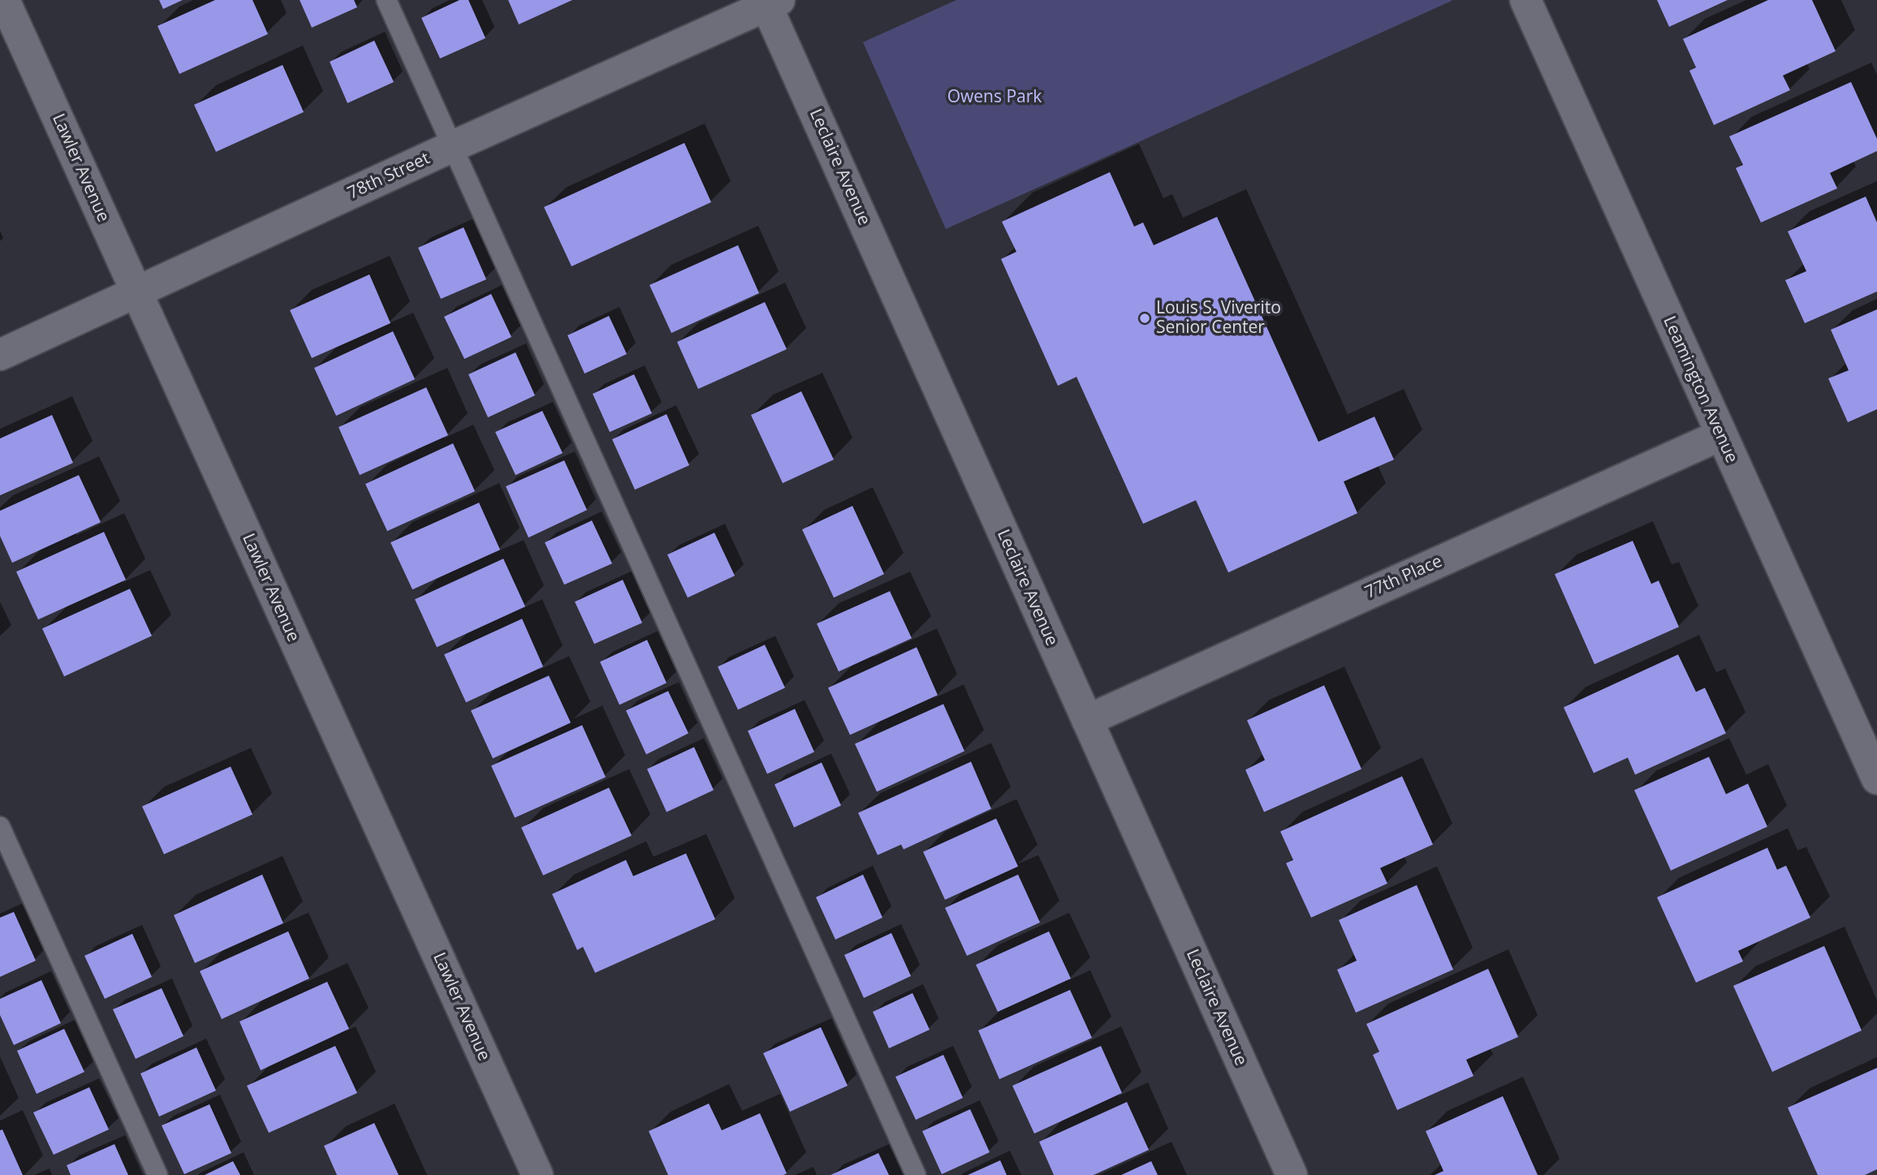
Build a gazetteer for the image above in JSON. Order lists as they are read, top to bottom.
{
  "streets": {
    "street": [
      "Leclaire Avenue",
      "Lawler Avenue",
      "78th Street",
      "Leamington Avenue",
      "77th Place"
    ]
  },
  "crossings": [
    ["Leclaire Avenue", "78th Street"],
    ["Leclaire Avenue", "77th Place"],
    ["Lawler Avenue", "78th Street"],
    ["Leamington Avenue", "77th Place"]
  ],
  "parks": ["Owens Park"],
  "places": ["Louis S. Viverito Senior Center"]
}
